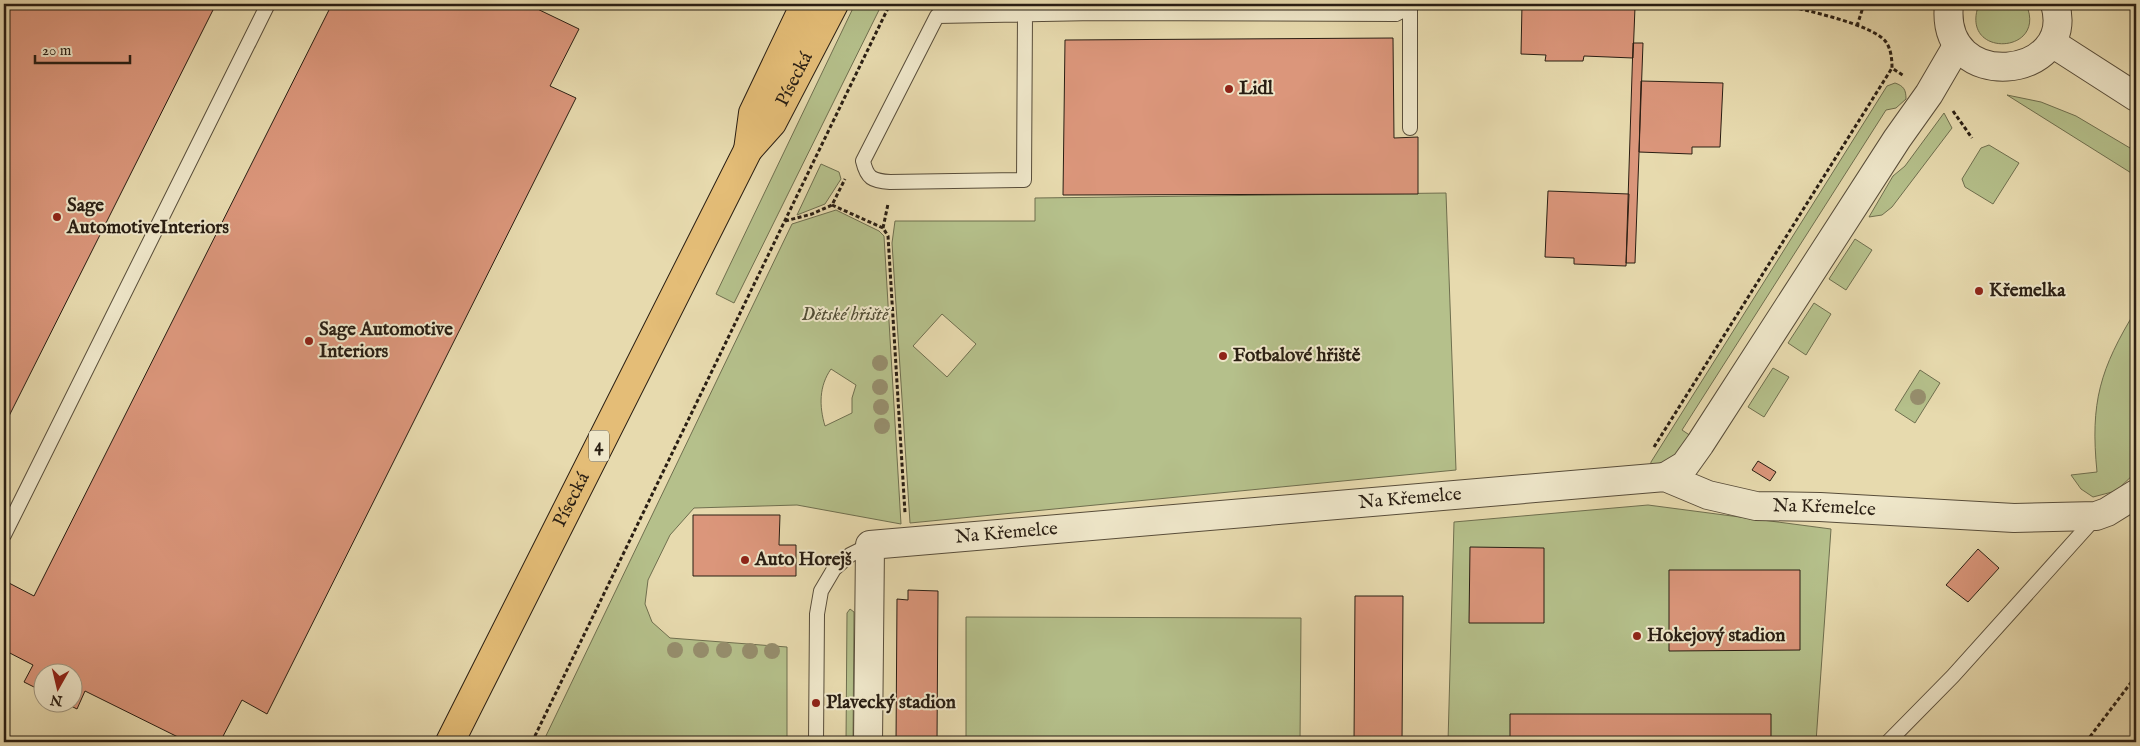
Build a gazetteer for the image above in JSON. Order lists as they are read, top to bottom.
{
  "streets": {
    "main road": ["Písecká", "4"],
    "street": ["Na Křemelce"]
  },
  "parks": ["Dětské hřiště"],
  "places": [
    "Lidl",
    "Sage AutomotiveInteriors",
    "Křemelka",
    "Sage Automotive Interiors",
    "Fotbalové hřiště",
    "Auto Horejš",
    "Hokejový stadion",
    "Plavecký stadion"
  ],
  "scale_bar": "20 m",
  "north": "bottom"
}
